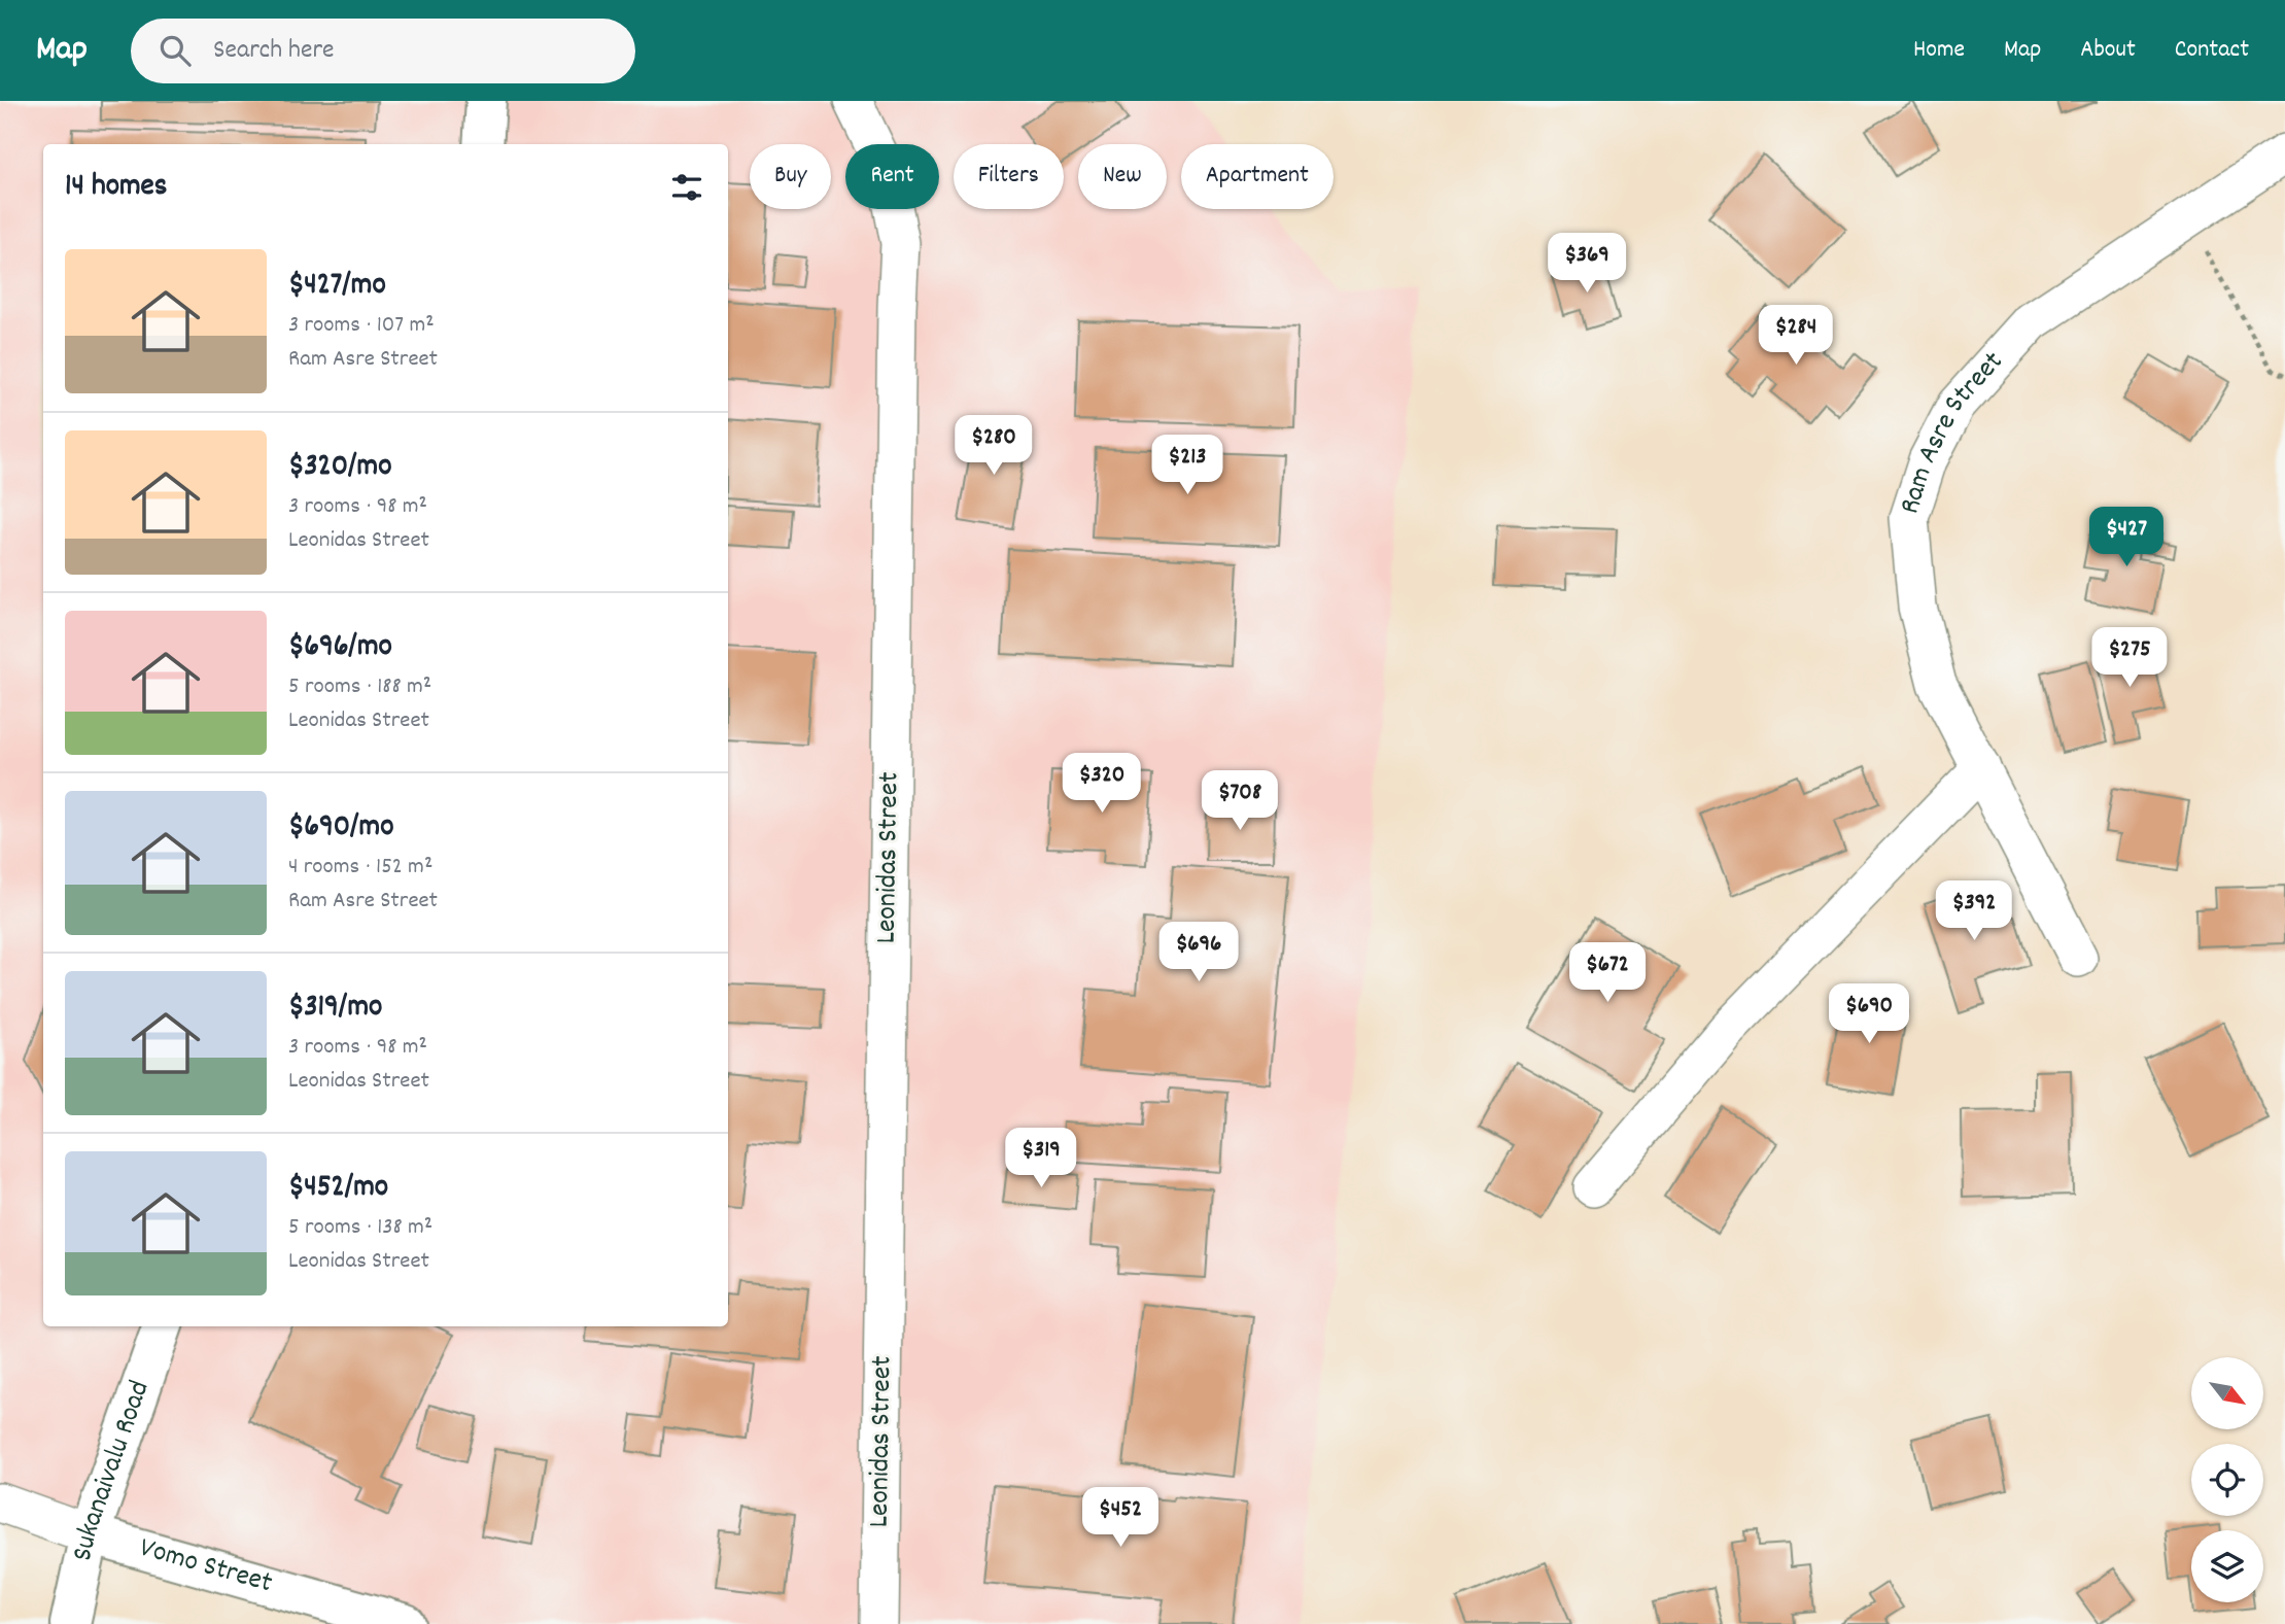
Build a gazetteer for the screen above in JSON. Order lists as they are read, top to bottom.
{
  "streets": {
    "main road": ["Sukanaivalu Road", "Vomo Street"],
    "street": ["Ram Asre Street", "Leonidas Street"]
  },
  "crossings": [
    ["Sukanaivalu Road", "Vomo Street"]
  ],
  "north": "bottom right",
  "page": {
    "header": "Map",
    "search": "Search here",
    "nav": [
      "Home",
      "Map",
      "About",
      "Contact"
    ],
    "chip": [
      "Buy",
      "Rent",
      "Filters",
      "New",
      "Apartment"
    ],
    "heading": "14 homes",
    "list": [
      {
        "name": "$427/mo",
        "note": "3 rooms · 107 m² · Ram Asre Street"
      },
      {
        "name": "$320/mo",
        "note": "3 rooms · 98 m² · Leonidas Street"
      },
      {
        "name": "$696/mo",
        "note": "5 rooms · 188 m² · Leonidas Street"
      },
      {
        "name": "$690/mo",
        "note": "4 rooms · 152 m² · Ram Asre Street"
      },
      {
        "name": "$319/mo",
        "note": "3 rooms · 98 m² · Leonidas Street"
      },
      {
        "name": "$452/mo",
        "note": "5 rooms · 138 m² · Leonidas Street"
      }
    ],
    "price": [
      "$369",
      "$284",
      "$280",
      "$213",
      "$427",
      "$275",
      "$320",
      "$708",
      "$392",
      "$696",
      "$672",
      "$690",
      "$319",
      "$452"
    ]
  }
}
